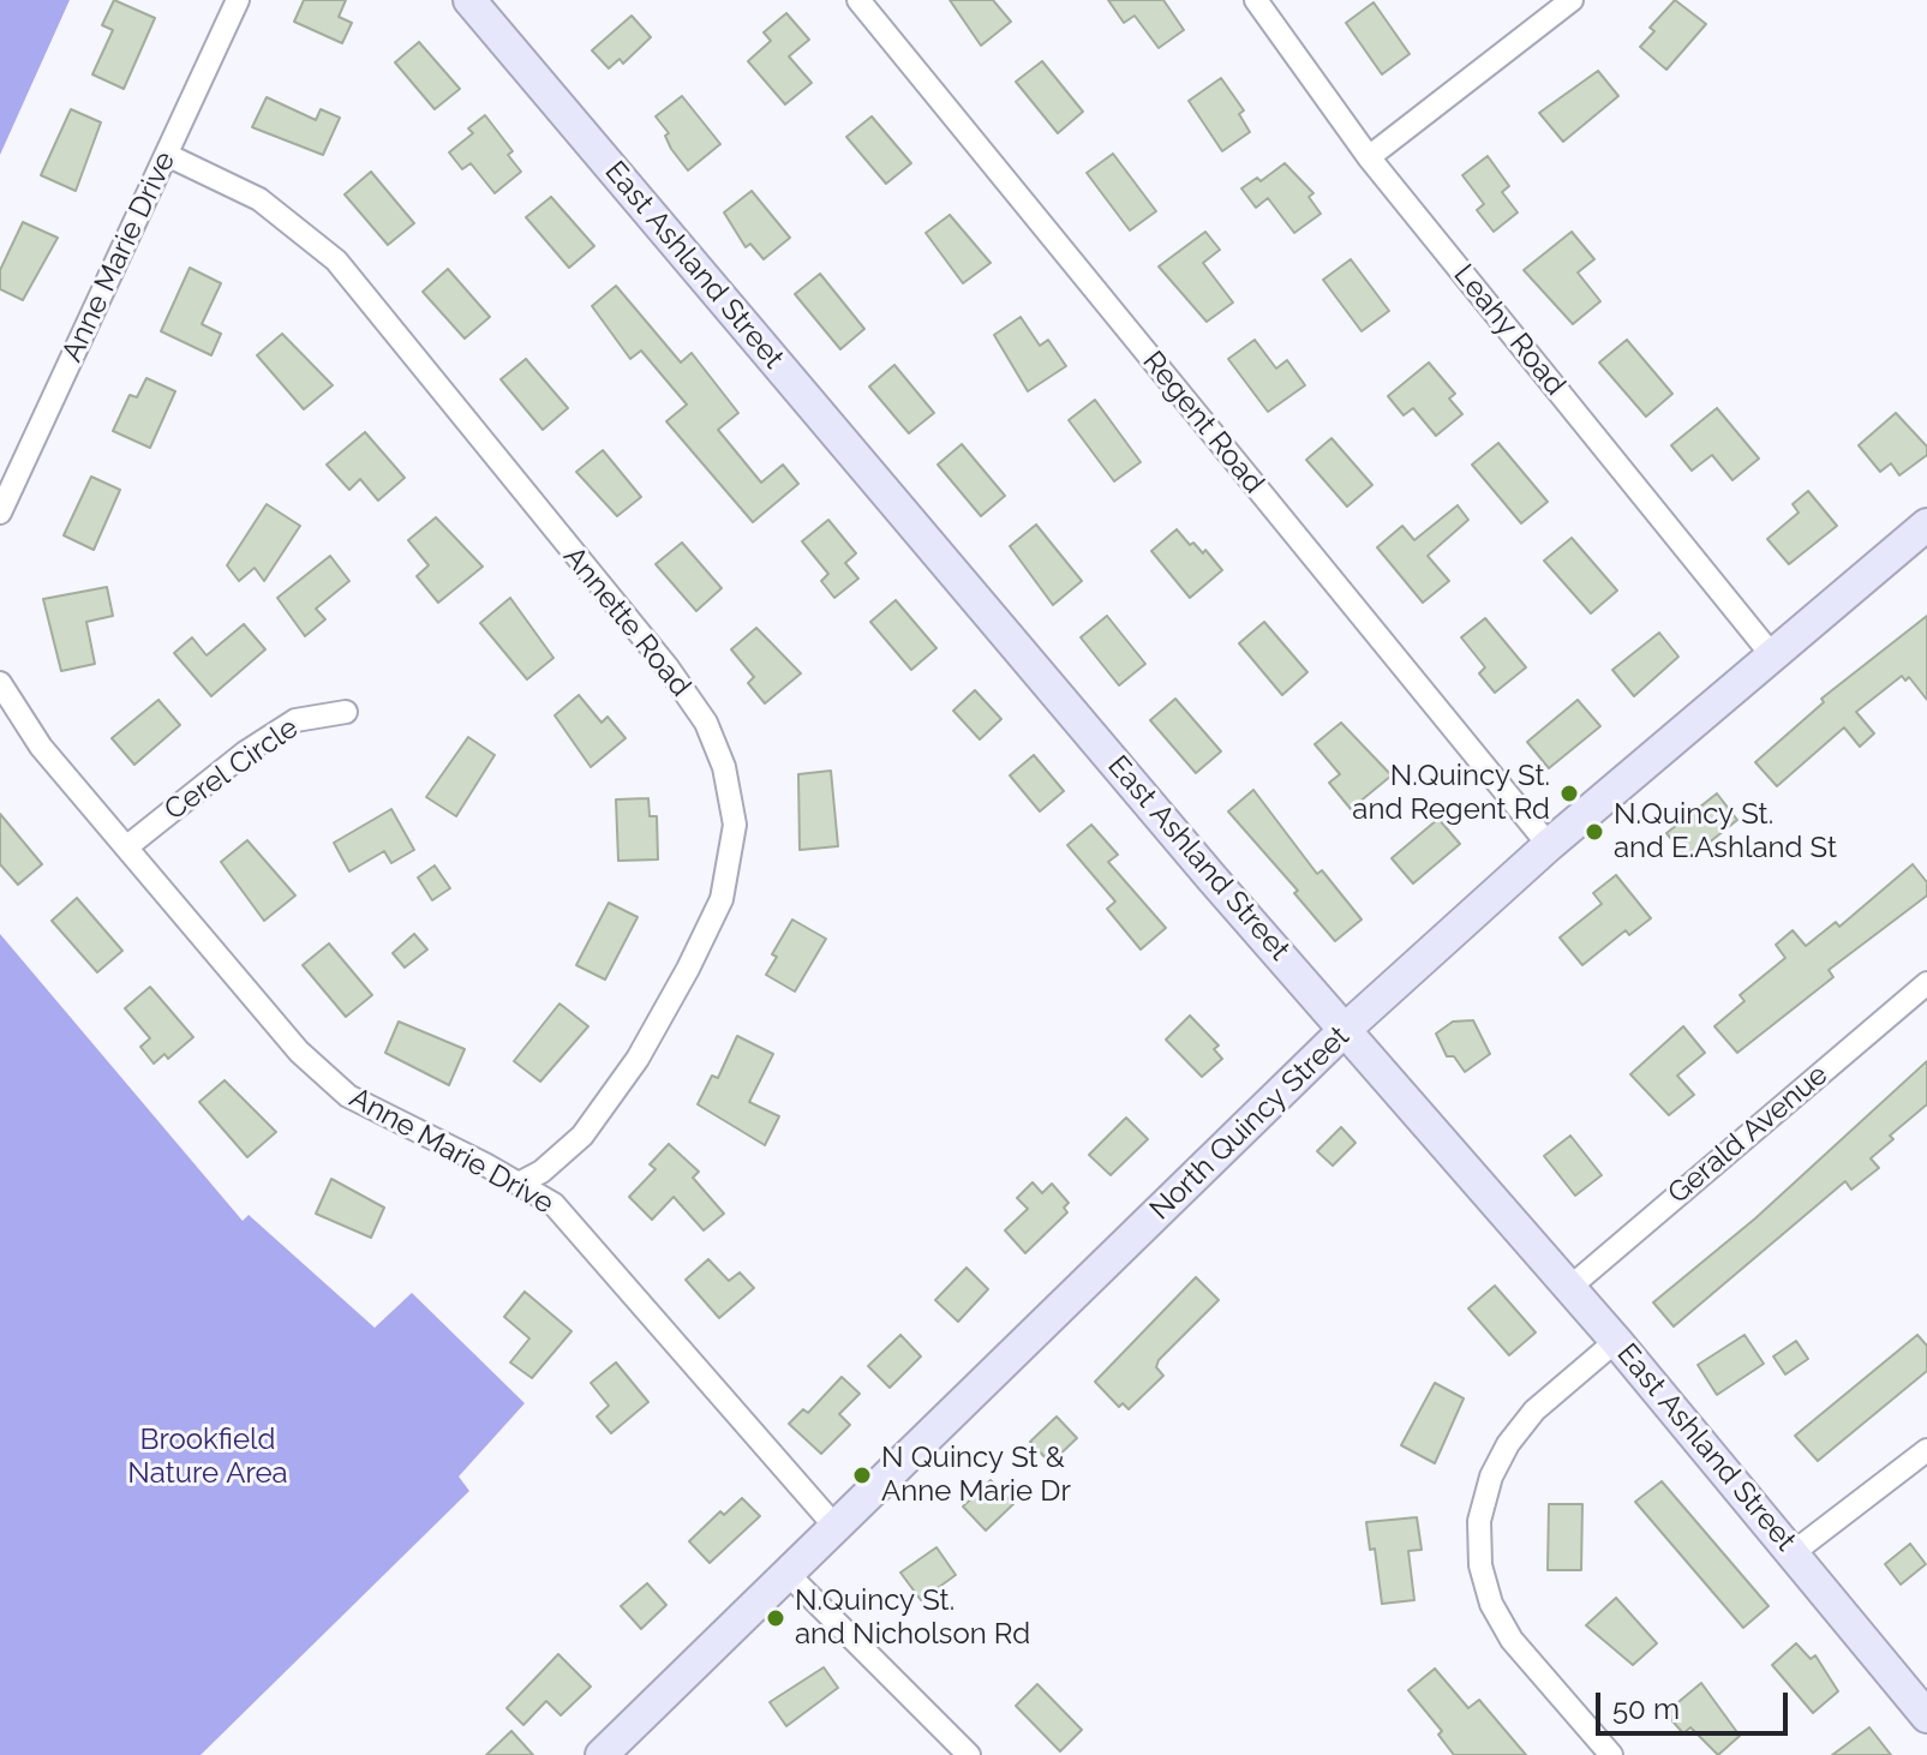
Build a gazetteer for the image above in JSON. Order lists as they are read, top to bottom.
{
  "streets": {
    "main road": ["East Ashland Street", "North Quincy Street"],
    "street": [
      "Anne Marie Drive",
      "Leahy Road",
      "Regent Road",
      "Annette Road",
      "Cerel Circle",
      "Gerald Avenue"
    ]
  },
  "crossings": [
    ["Anne Marie Drive", "Annette Road"],
    ["Anne Marie Drive", "Cerel Circle"],
    ["Anne Marie Drive", "North Quincy Street"],
    ["East Ashland Street", "North Quincy Street"],
    ["East Ashland Street", "Gerald Avenue"],
    ["Leahy Road", "North Quincy Street"],
    ["Regent Road", "North Quincy Street"]
  ],
  "parks": ["Brookfield Nature Area"],
  "places": [
    "N.Quincy St. and Regent Rd",
    "N.Quincy St. and E.Ashland St",
    "N Quincy St & Anne Marie Dr",
    "N.Quincy St. and Nicholson Rd"
  ],
  "scale_bar": "50 m"
}
